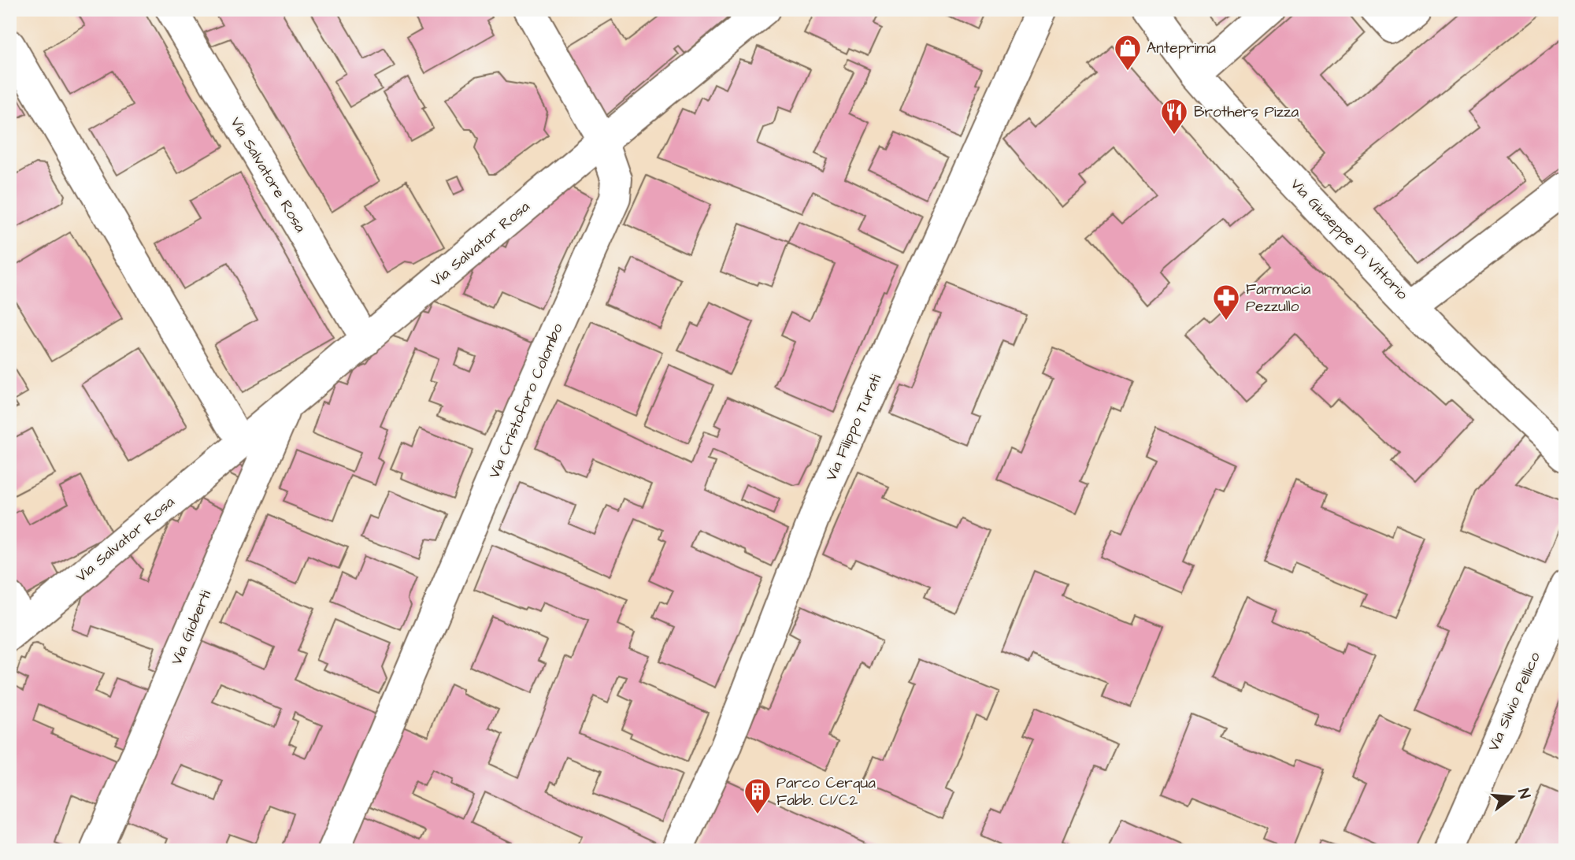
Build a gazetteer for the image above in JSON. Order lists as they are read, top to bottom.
{
  "streets": {
    "street": [
      "Via Salvatore Rosa",
      "Via Giuseppe Di Vittorio",
      "Via Salvator Rosa",
      "Via Cristoforo Colombo",
      "Via Filippo Turati",
      "Via Gioberti",
      "Via Silvio Pellico"
    ]
  },
  "crossings": [
    ["Via Salvatore Rosa", "Via Salvator Rosa"],
    ["Via Salvator Rosa", "Via Cristoforo Colombo"],
    ["Via Salvator Rosa", "Via Gioberti"]
  ],
  "places": {
    "shop": ["Anteprima"],
    "restaurant": ["Brothers Pizza"],
    "pharmacy": ["Farmacia Pezzullo"],
    "building": ["Parco Cerqua Fabb. C1/C2"]
  },
  "north": "right"
}
